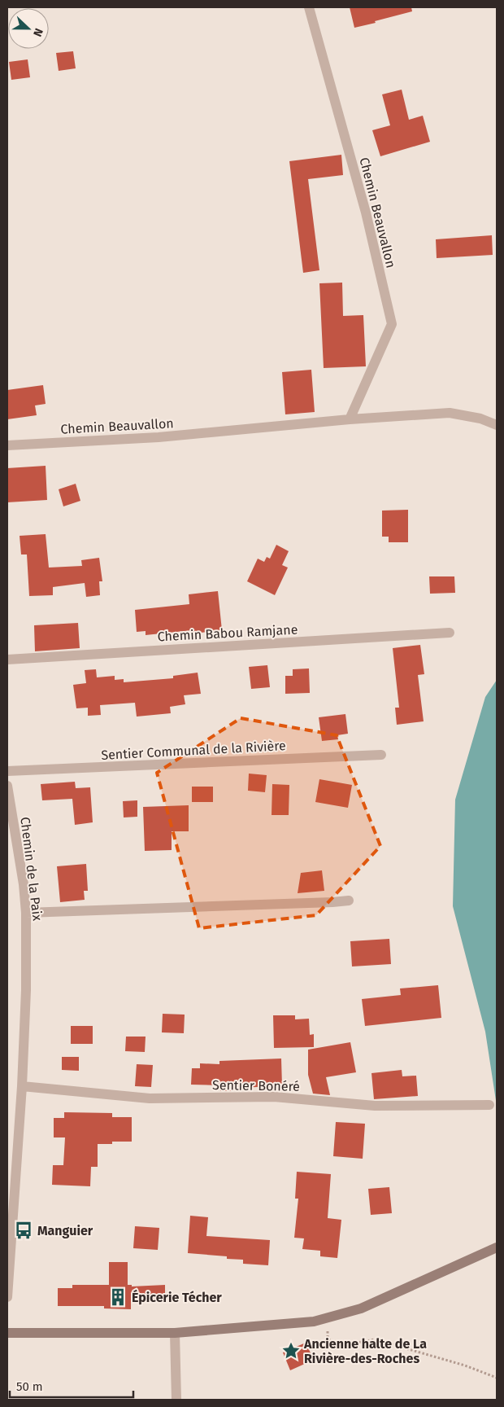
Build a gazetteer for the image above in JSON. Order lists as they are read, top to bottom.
{
  "streets": {
    "street": [
      "Chemin Beauvallon",
      "Chemin Babou Ramjane",
      "Sentier Communal de la Rivière",
      "Chemin de la Paix",
      "Sentier Bonéré"
    ]
  },
  "crossings": [
    ["Chemin de la Paix", "Sentier Bonéré"]
  ],
  "places": {
    "bus stop": ["Manguier"],
    "building": ["Épicerie Técher"],
    "place": ["Ancienne halte de La Rivière-des-Roches"]
  },
  "scale_bar": "50 m",
  "north": "right"
}
